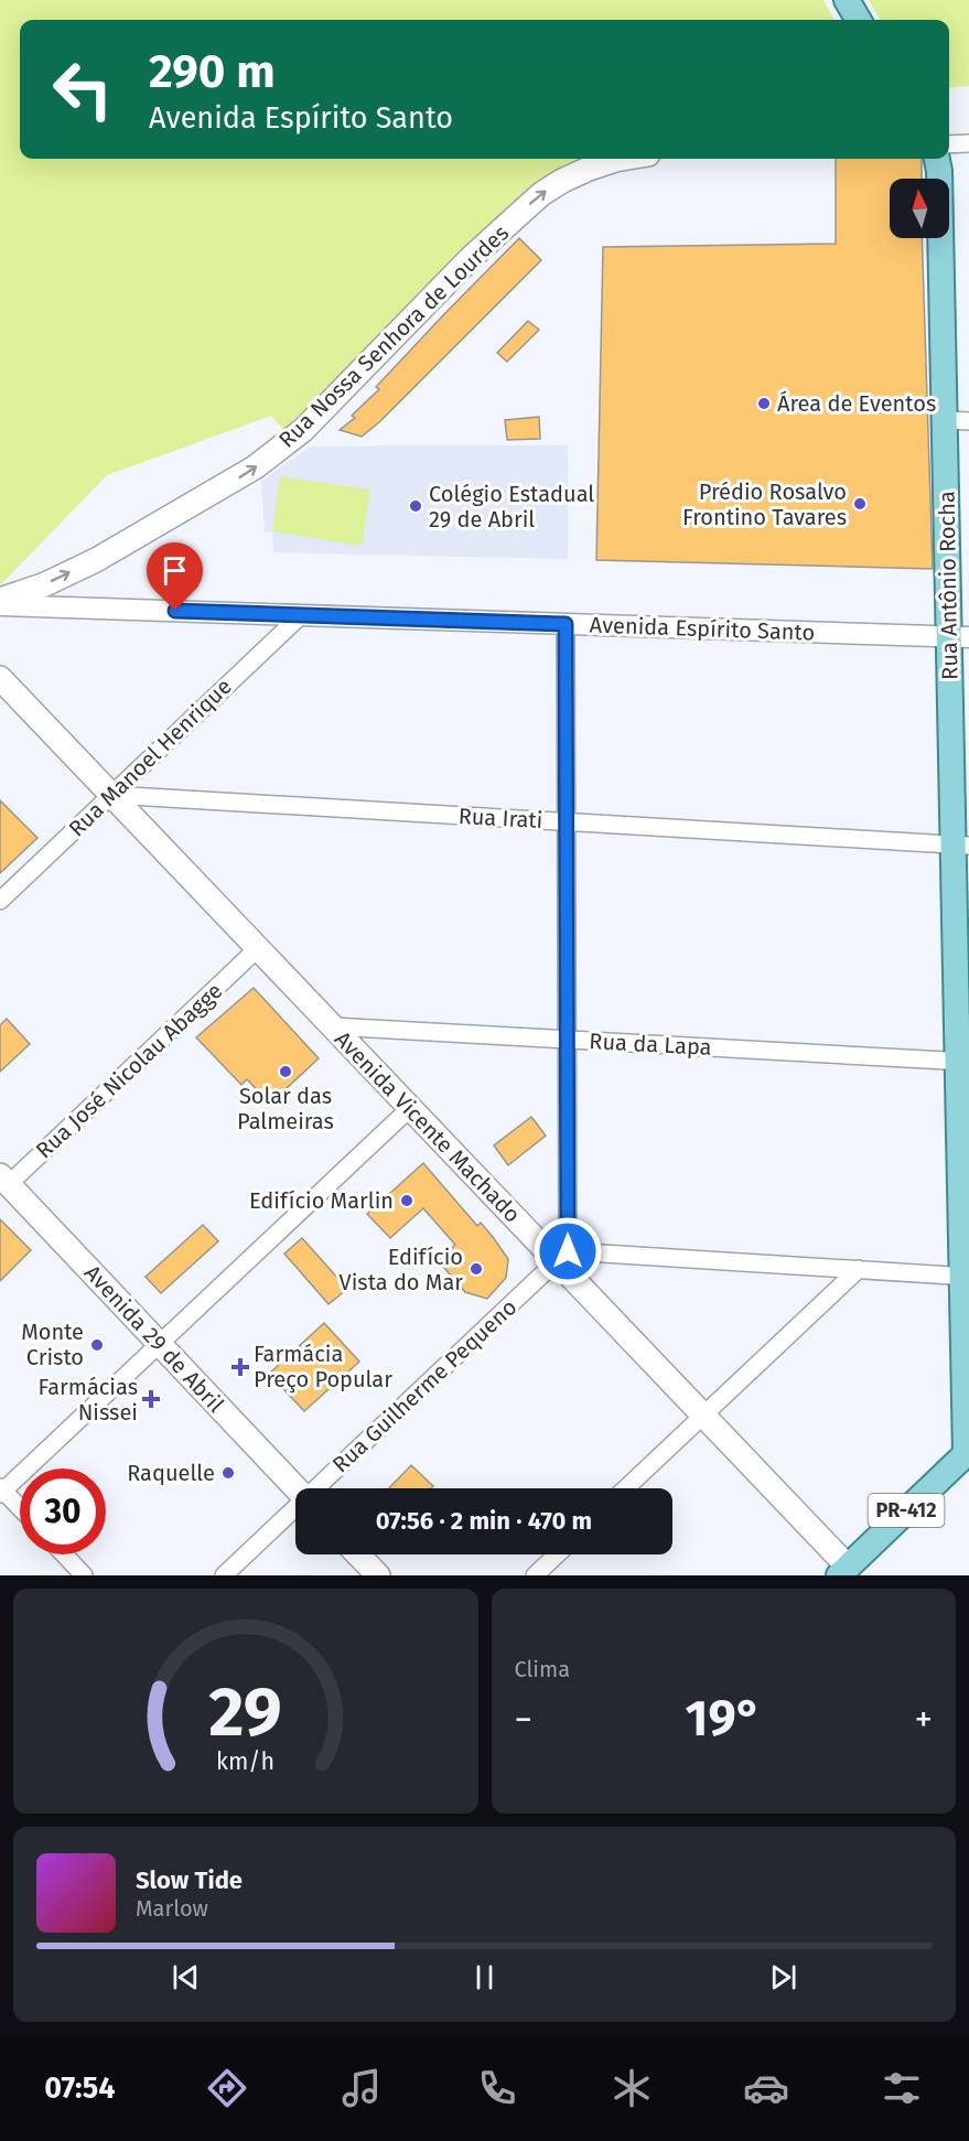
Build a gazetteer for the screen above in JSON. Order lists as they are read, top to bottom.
{
  "streets": {
    "main road": [
      "Rua Nossa Senhora de Lourdes",
      "Rua Antônio Rocha",
      "Avenida Vicente Machado",
      "Avenida 29 de Abril",
      "PR-412"
    ],
    "street": [
      "Avenida Espírito Santo",
      "Rua Manoel Henrique",
      "Rua Irati",
      "Rua da Lapa",
      "Rua José Nicolau Abagge",
      "Rua Guilherme Pequeno"
    ]
  },
  "crossings": [
    ["Rua Antônio Rocha", "Avenida Espírito Santo"],
    ["Rua Antônio Rocha", "Rua Irati"],
    ["Rua Antônio Rocha", "Rua da Lapa"],
    ["Rua Antônio Rocha", "PR-412"],
    ["Avenida Espírito Santo", "Rua Manoel Henrique"],
    ["Rua Manoel Henrique", "Rua Irati"],
    ["Rua Manoel Henrique", "Avenida Vicente Machado"],
    ["Rua Irati", "Avenida Vicente Machado"],
    ["Rua da Lapa", "Avenida Vicente Machado"],
    ["Rua José Nicolau Abagge", "Avenida Vicente Machado"],
    ["Rua José Nicolau Abagge", "Avenida 29 de Abril"],
    ["Avenida Vicente Machado", "Rua Guilherme Pequeno"],
    ["Avenida Vicente Machado", "PR-412"]
  ],
  "one_way": ["Rua Nossa Senhora de Lourdes"],
  "places": {
    "other": [
      "Área de Eventos",
      "Prédio Rosalvo Frontino Tavares",
      "Colégio Estadual 29 de Abril",
      "Solar das Palmeiras",
      "Edifício Marlin",
      "Edifício Vista do Mar",
      "Monte Cristo",
      "Raquelle"
    ],
    "health": ["Farmácia Preço Popular", "Farmácias Nissei"]
  },
  "north": "top",
  "page": {
    "turn": ["290 m", "Avenida Espírito Santo"],
    "limit": "30",
    "trip": "07:56 · 2 min · 470 m",
    "tile": "Clima",
    "heat": ["−", "19°", "+"],
    "song": ["Slow Tide", "Marlow"],
    "tabs": "07:54",
    "gauge": ["29", "km/h"]
  }
}
